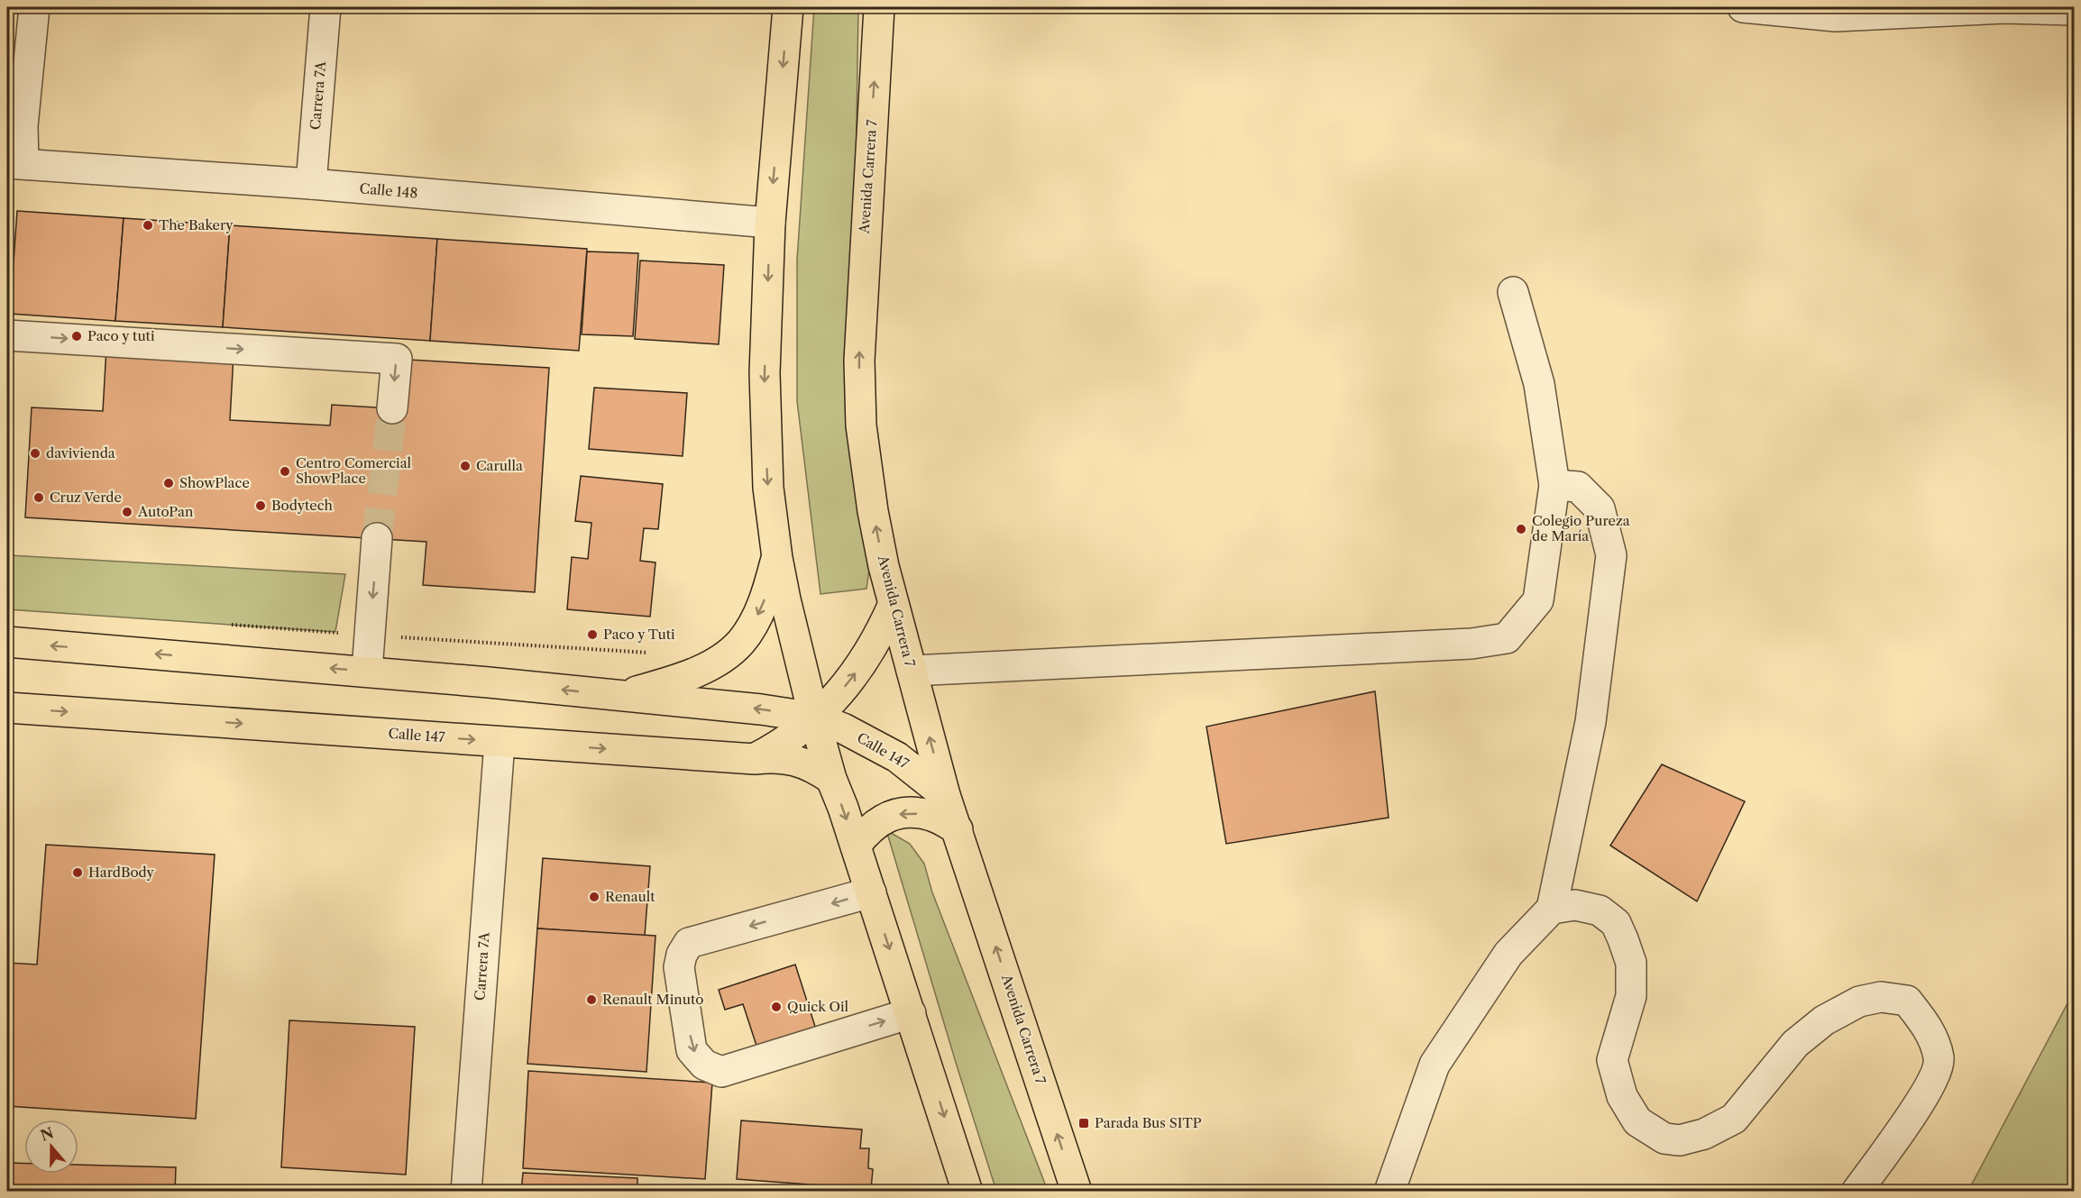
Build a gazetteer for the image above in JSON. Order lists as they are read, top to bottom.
{
  "streets": {
    "main road": ["Avenida Carrera 7", "Calle 147"],
    "street": ["Carrera 7A", "Calle 148"]
  },
  "crossings": [
    ["Carrera 7A", "Calle 148"],
    ["Carrera 7A", "Calle 147"],
    ["Avenida Carrera 7", "Calle 147"]
  ],
  "places": {
    "other": [
      "The Bakery",
      "Paco y tuti",
      "davivienda",
      "Carulla",
      "Centro Comercial ShowPlace",
      "ShowPlace",
      "Cruz Verde",
      "Bodytech",
      "AutoPan",
      "Colegio Pureza de María",
      "Paco y Tuti",
      "HardBody",
      "Renault",
      "Renault Minuto",
      "Quick Oil"
    ],
    "transit": ["Parada Bus SITP"]
  },
  "north": "top"
}
